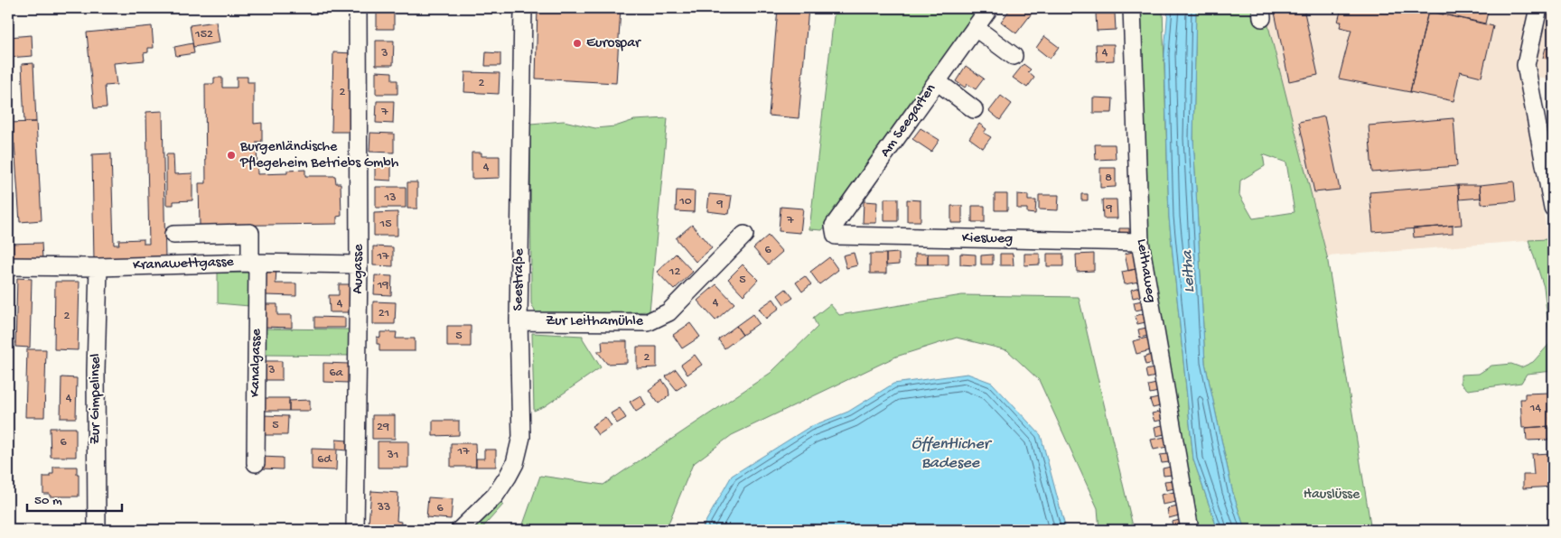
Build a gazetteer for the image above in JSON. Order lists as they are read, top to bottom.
{
  "streets": {
    "street": [
      "Am Seegarten",
      "Kiesweg",
      "Kranawettgasse",
      "Augasse",
      "Leithaweg",
      "Seestraße",
      "Zur Leithamühle",
      "Kanalgasse",
      "Zur Gimpelinsel"
    ]
  },
  "crossings": [
    ["Am Seegarten", "Kiesweg"],
    ["Kiesweg", "Leithaweg"],
    ["Kranawettgasse", "Augasse"],
    ["Kranawettgasse", "Kanalgasse"],
    ["Kranawettgasse", "Zur Gimpelinsel"],
    ["Seestraße", "Zur Leithamühle"]
  ],
  "water": ["Leitha", "Öffentlicher Badesee"],
  "parks": ["Hauslüsse"],
  "places": ["Eurospar", "Burgenländische Pflegeheim Betriebs Gmbh"],
  "house_numbers": [
    "152",
    "4",
    "3",
    "2",
    "2",
    "7",
    "4",
    "8",
    "13",
    "10",
    "9",
    "9",
    "7",
    "15",
    "6",
    "17",
    "12",
    "5",
    "19",
    "4",
    "4",
    "21",
    "2",
    "5",
    "2",
    "3",
    "6a",
    "4",
    "14",
    "5",
    "29",
    "6",
    "17",
    "31",
    "6d",
    "33",
    "6"
  ],
  "scale_bar": "50 m"
}
